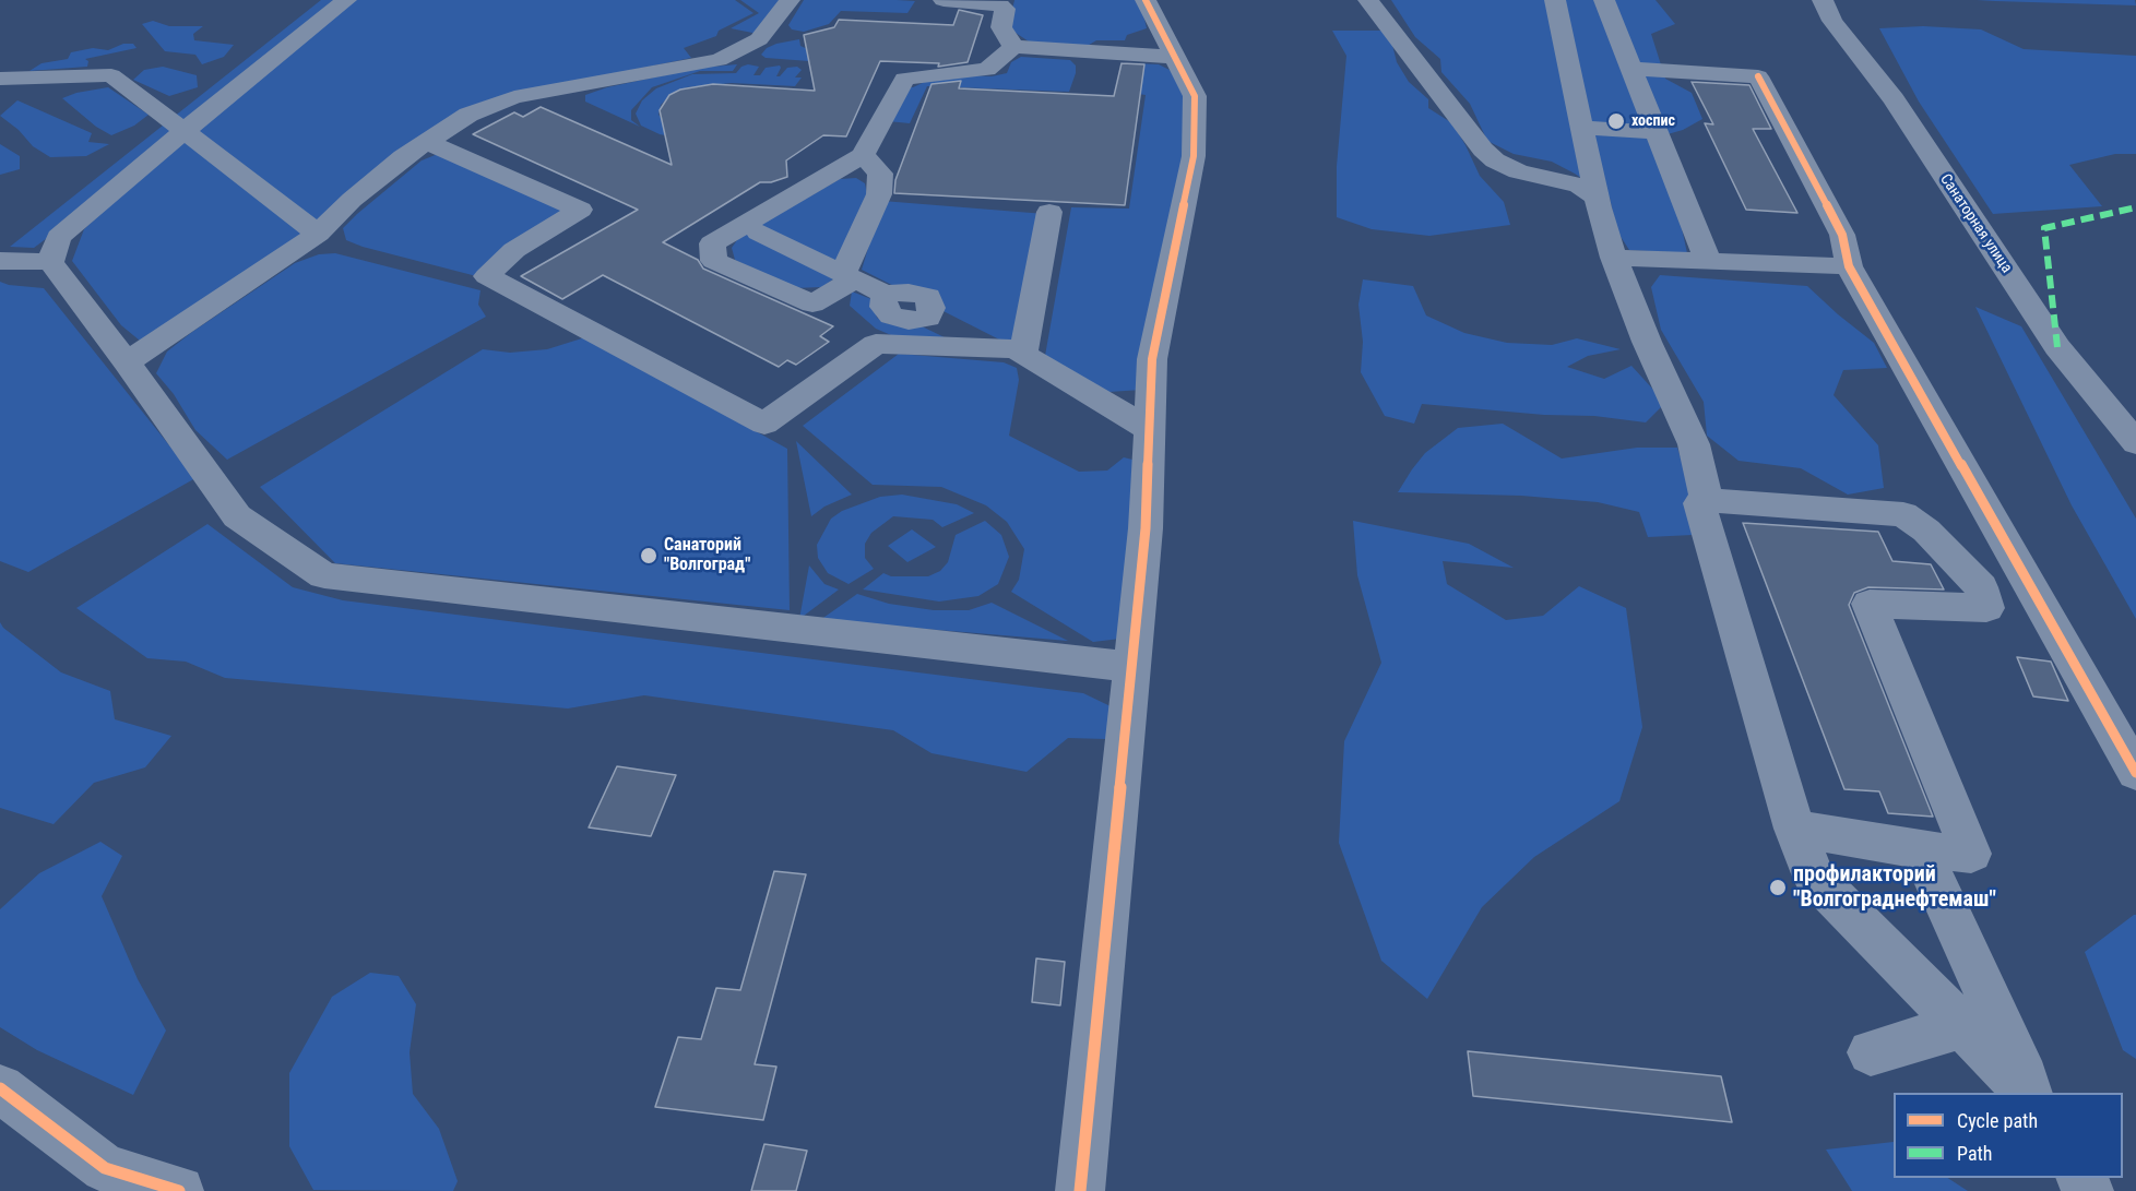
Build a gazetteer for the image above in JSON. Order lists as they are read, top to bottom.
{
  "streets": {
    "street": ["Санаторная улица"]
  },
  "places": ["хоспис", "Санаторий \"Волгоград\"", "профилакторий \"Волгограднефтемаш\""],
  "legend": ["Cycle path", "Path"]
}
